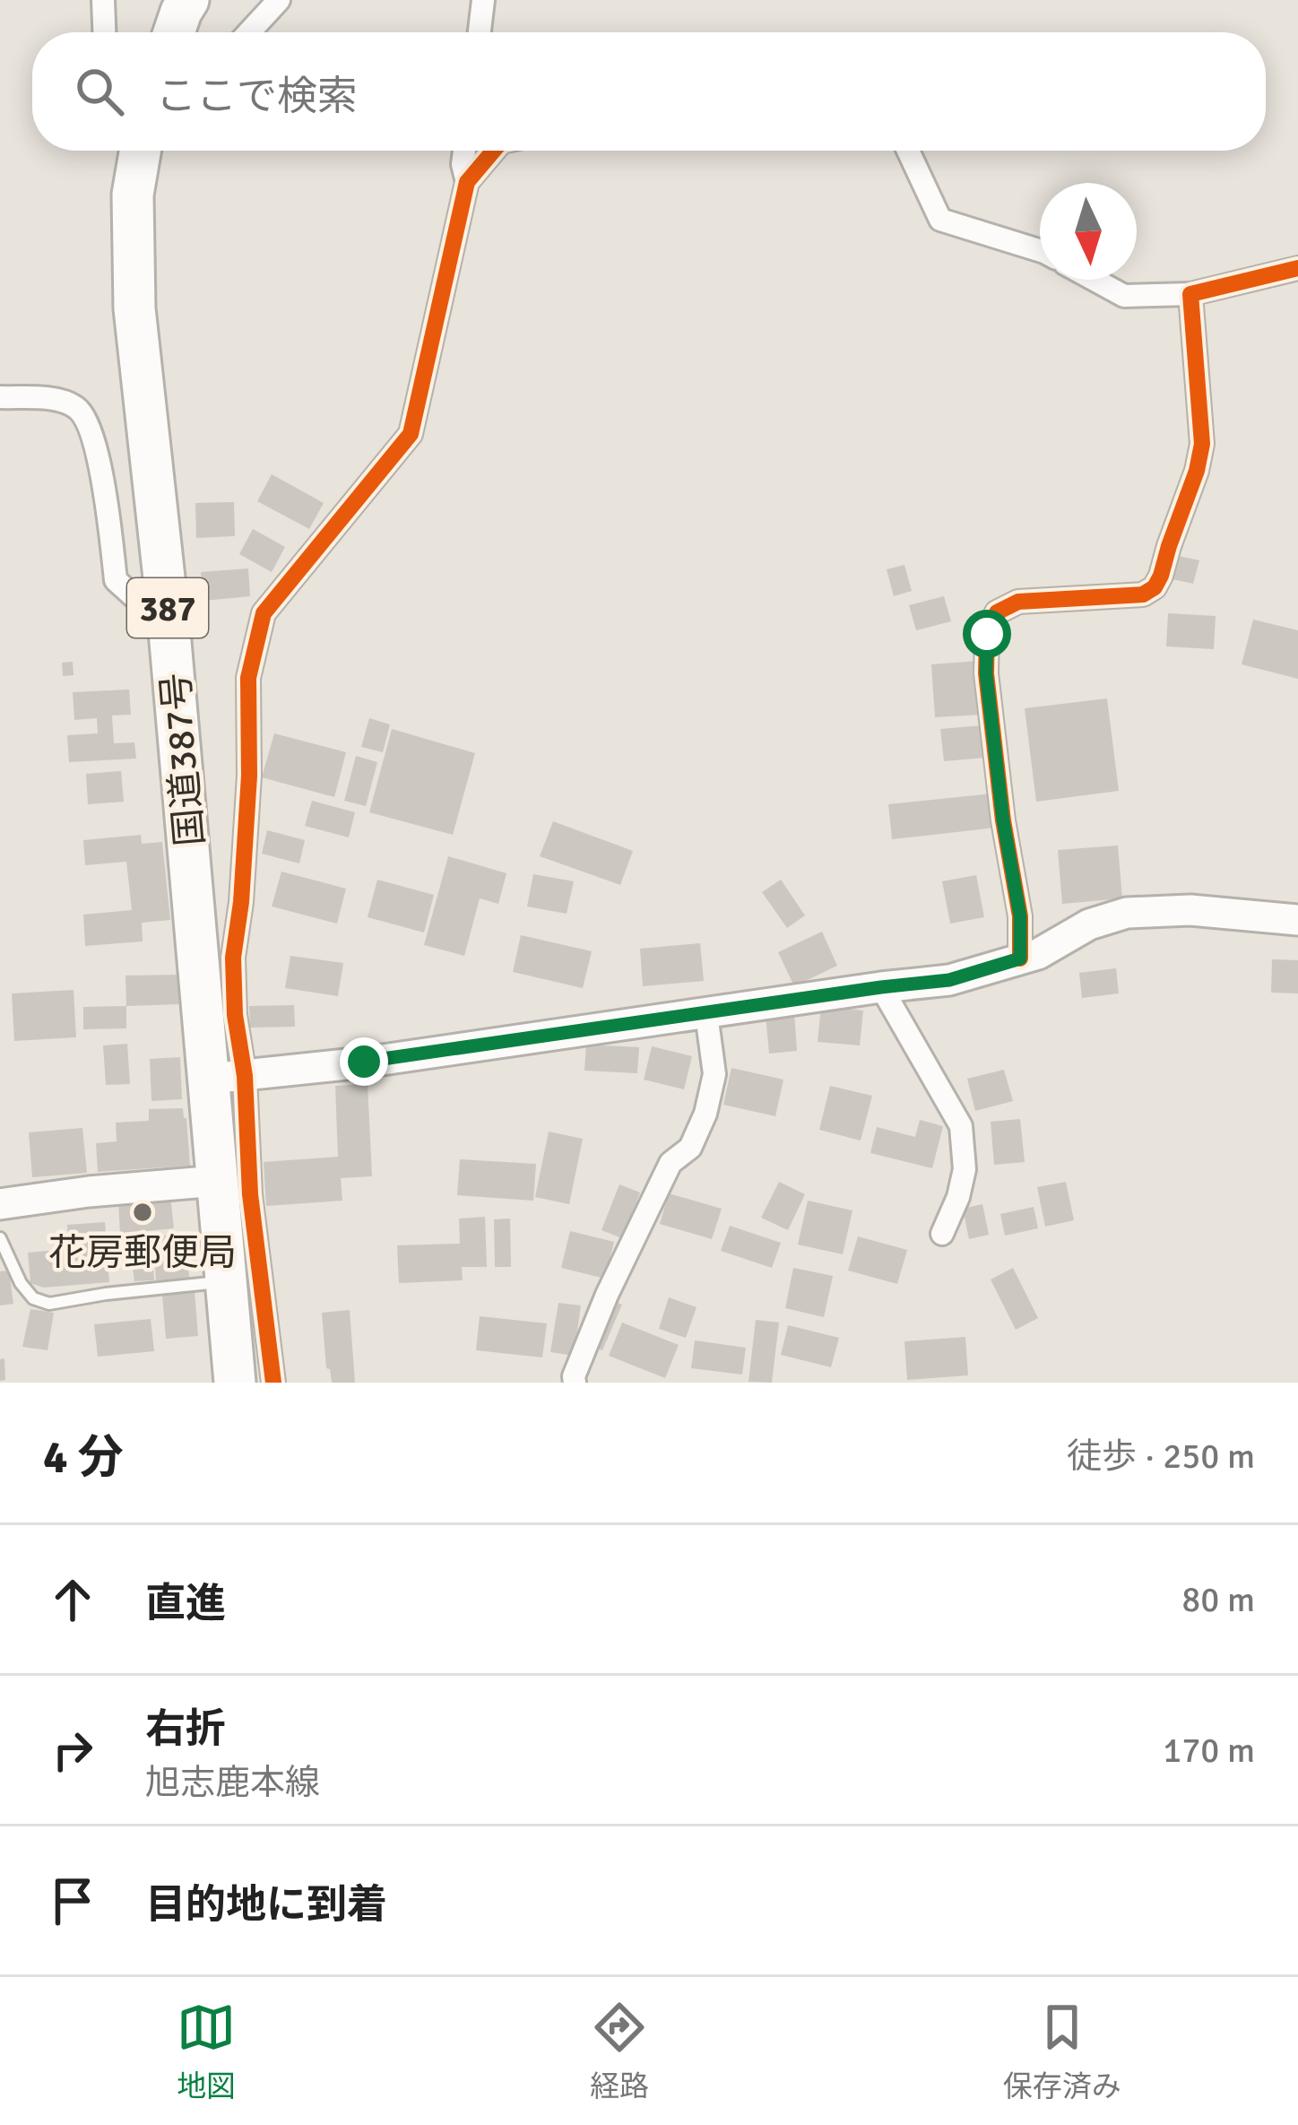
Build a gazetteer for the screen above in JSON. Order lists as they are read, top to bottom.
{
  "streets": {
    "highway": ["387", "国道387号"]
  },
  "places": ["花房郵便局"],
  "north": "bottom",
  "page": {
    "search": "ここで検索",
    "heading": ["4 分", "徒歩 · 250 m"],
    "list": [
      ["直進", "80 m"],
      ["右折", "旭志鹿本線", "170 m"],
      "目的地に到着"
    ],
    "nav": ["地図", "経路", "保存済み"]
  }
}
